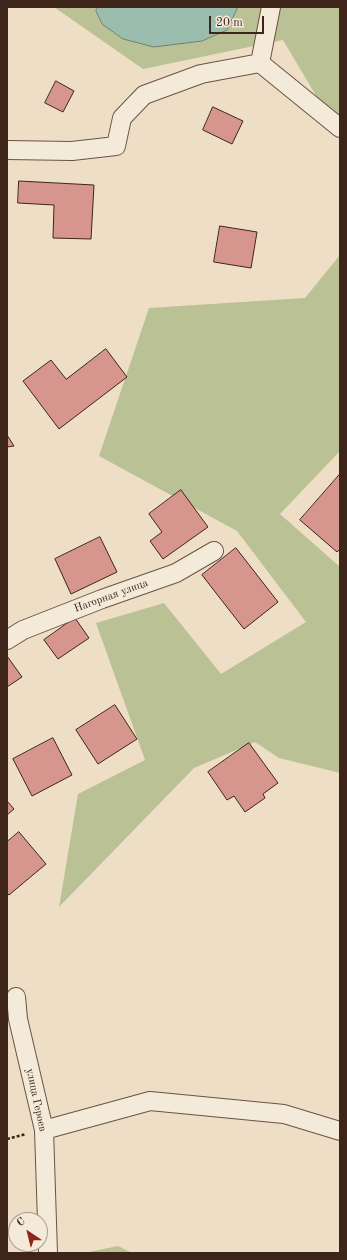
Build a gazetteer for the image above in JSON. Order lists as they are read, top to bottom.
{
  "streets": {
    "street": ["Нагорная улица", "улица Героев"]
  },
  "scale_bar": "20 m",
  "north": "top left"
}
